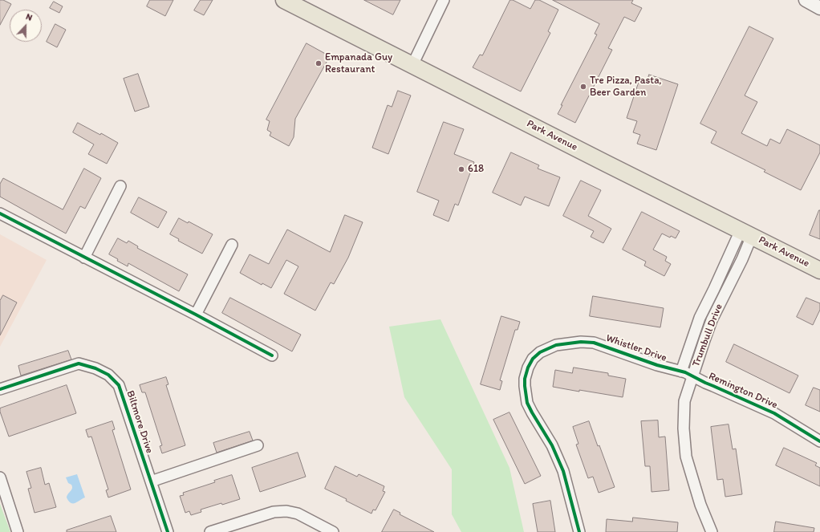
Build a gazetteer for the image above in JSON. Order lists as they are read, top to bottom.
{
  "streets": {
    "main road": ["Park Avenue"],
    "street": [
      "Trumbull Drive",
      "Whistler Drive",
      "Remington Drive",
      "Biltmore Drive"
    ]
  },
  "crossings": [
    ["Park Avenue", "Trumbull Drive"],
    ["Trumbull Drive", "Whistler Drive"],
    ["Trumbull Drive", "Remington Drive"],
    ["Whistler Drive", "Remington Drive"]
  ],
  "places": ["Empanada Guy Restaurant", "Tre Pizza, Pasta, Beer Garden", "618"],
  "north": "top"
}
